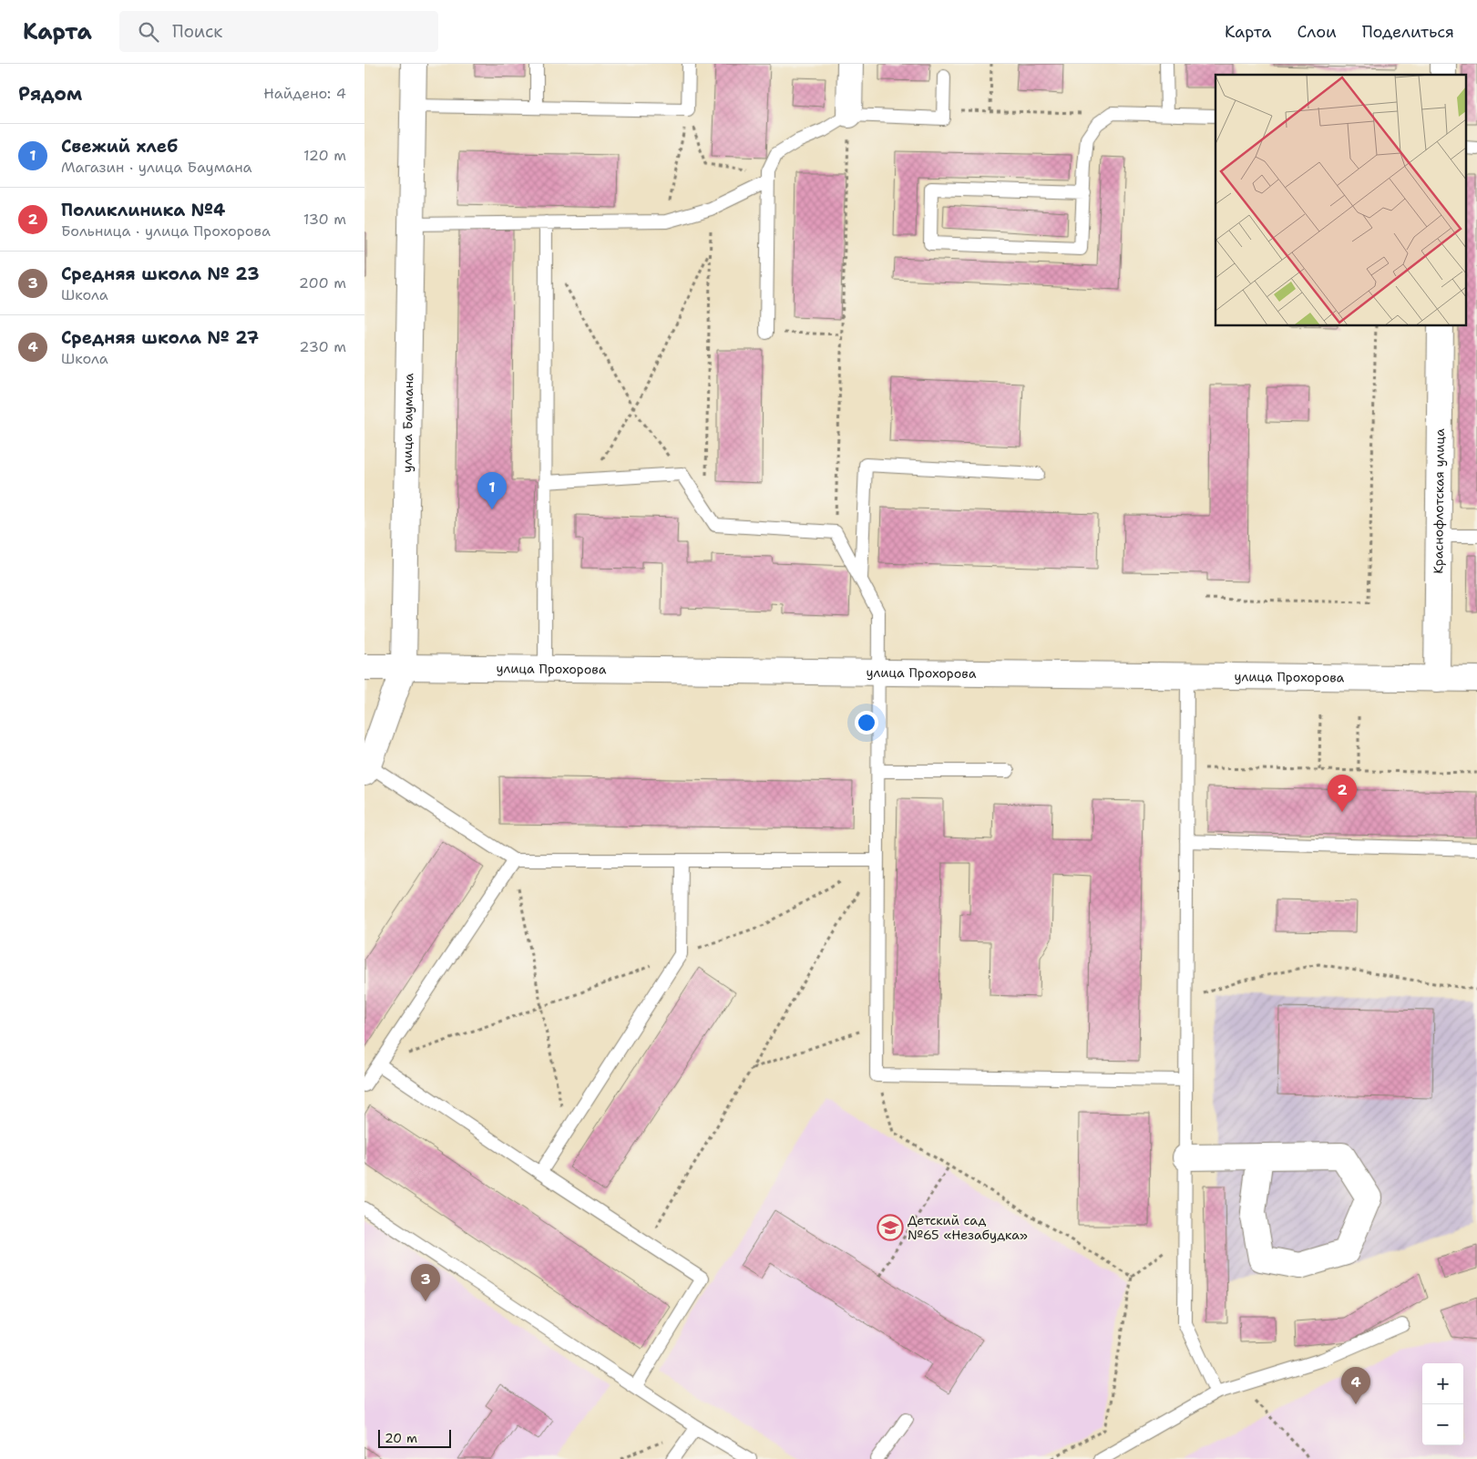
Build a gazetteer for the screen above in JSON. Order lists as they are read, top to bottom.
{
  "streets": {
    "street": ["улица Баумана", "Краснофлотская улица", "улица Прохорова"]
  },
  "crossings": [
    ["улица Баумана", "улица Прохорова"],
    ["Краснофлотская улица", "улица Прохорова"]
  ],
  "places": {
    "school or university": ["Детский сад №65 «Незабудка»"]
  },
  "scale_bar": "20 m",
  "page": {
    "header": "Карта",
    "search": "Поиск",
    "nav": ["Карта", "Слои", "Поделиться"],
    "heading": ["Рядом", "Найдено: 4"],
    "list": [
      {
        "mark": "1",
        "name": "Свежий хлеб",
        "note": "Магазин · улица Баумана",
        "value": "120 m"
      },
      {
        "mark": "2",
        "name": "Поликлиника №4",
        "note": "Больница · улица Прохорова",
        "value": "130 m"
      },
      {
        "mark": "3",
        "name": "Средняя школа № 23",
        "note": "Школа",
        "value": "200 m"
      },
      {
        "mark": "4",
        "name": "Средняя школа № 27",
        "note": "Школа",
        "value": "230 m"
      }
    ],
    "pins": [
      "1",
      "2",
      "3",
      "4"
    ],
    "map_buttons": ["+", "−"],
    "scale": "20 m"
  }
}
